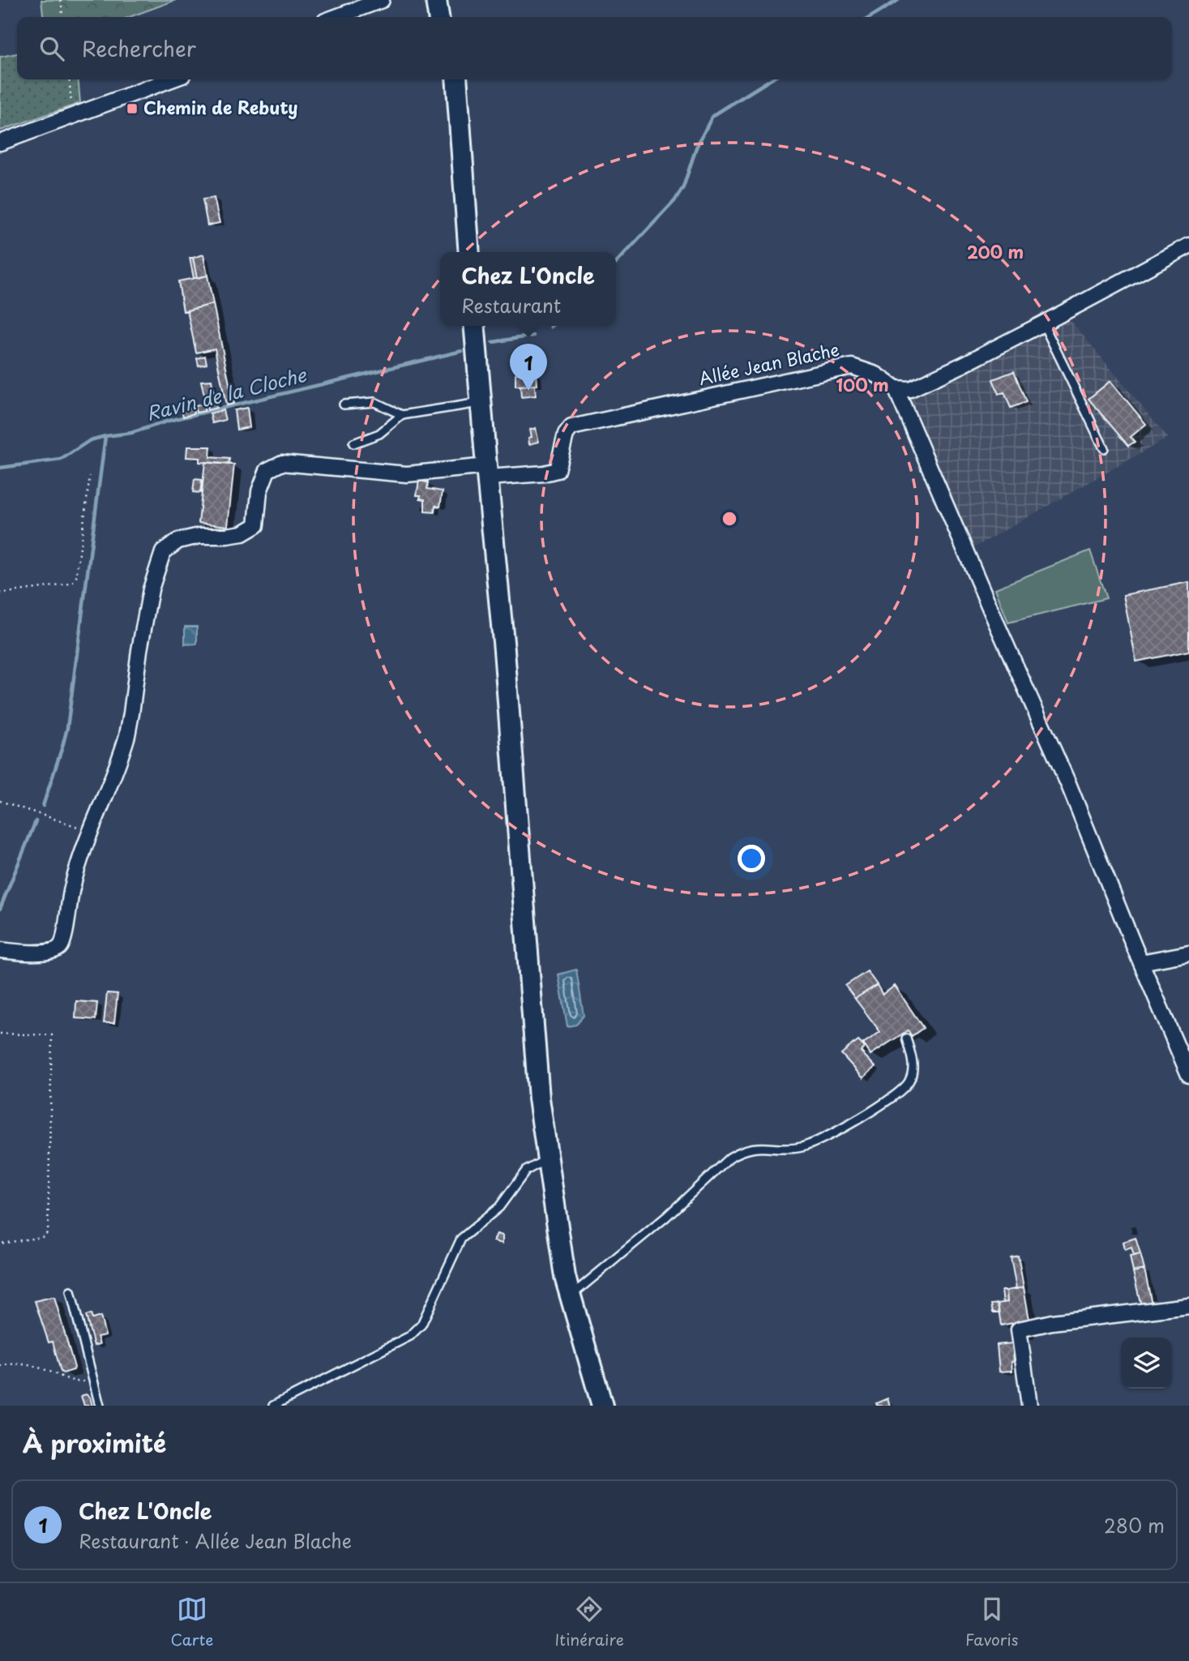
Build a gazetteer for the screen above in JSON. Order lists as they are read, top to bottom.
{
  "streets": {
    "street": ["Allée Jean Blache"]
  },
  "water": ["Ravin de la Cloche"],
  "places": {
    "transit": ["Chemin de Rebuty"]
  },
  "page": {
    "search": "Rechercher",
    "popup": ["Chez L'Oncle", "Restaurant"],
    "pins": "1",
    "heading": "À proximité",
    "list": [
      {
        "mark": "1",
        "name": "Chez L'Oncle",
        "note": "Restaurant · Allée Jean Blache",
        "value": "280 m"
      }
    ],
    "nav": ["Carte", "Itinéraire", "Favoris"]
  },
  "rings": ["200 m", "100 m"]
}
